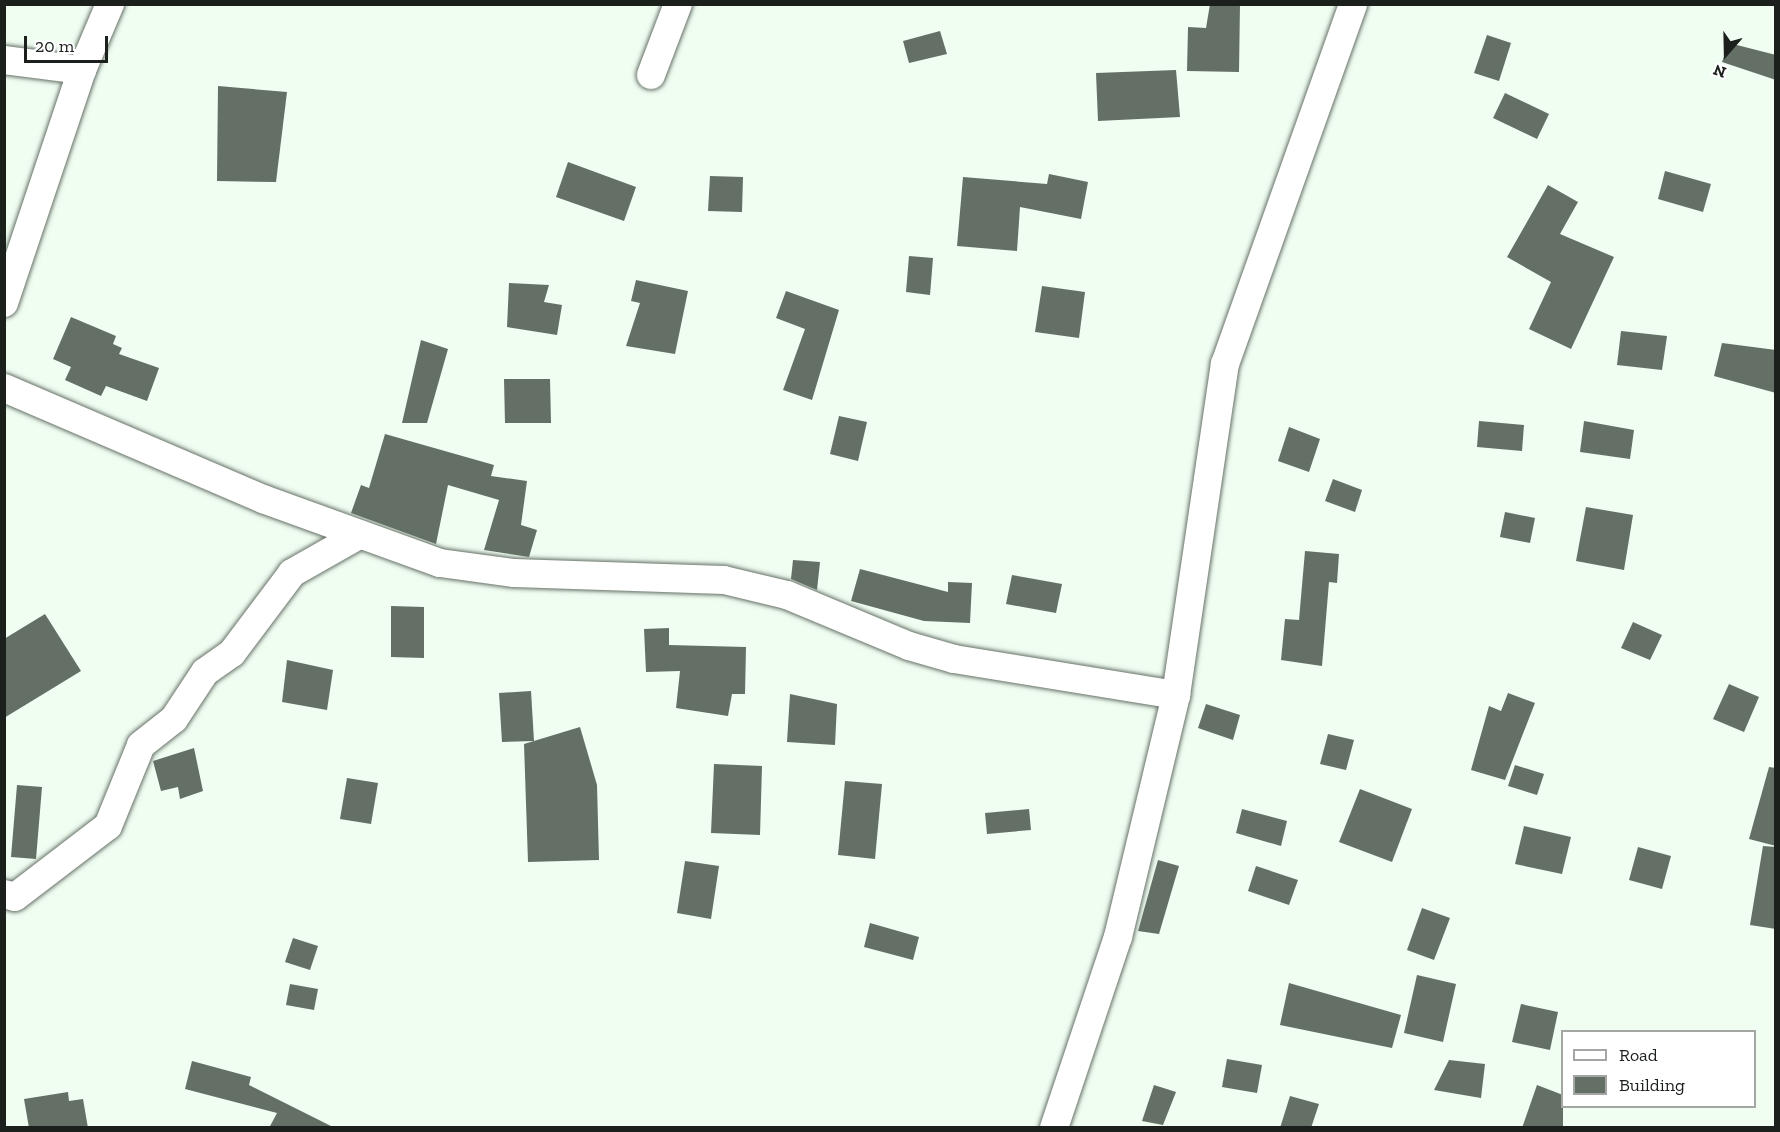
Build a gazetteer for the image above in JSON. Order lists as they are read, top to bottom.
{
  "legend": ["Road", "Building"],
  "scale_bar": "20 m",
  "north": "bottom"
}
